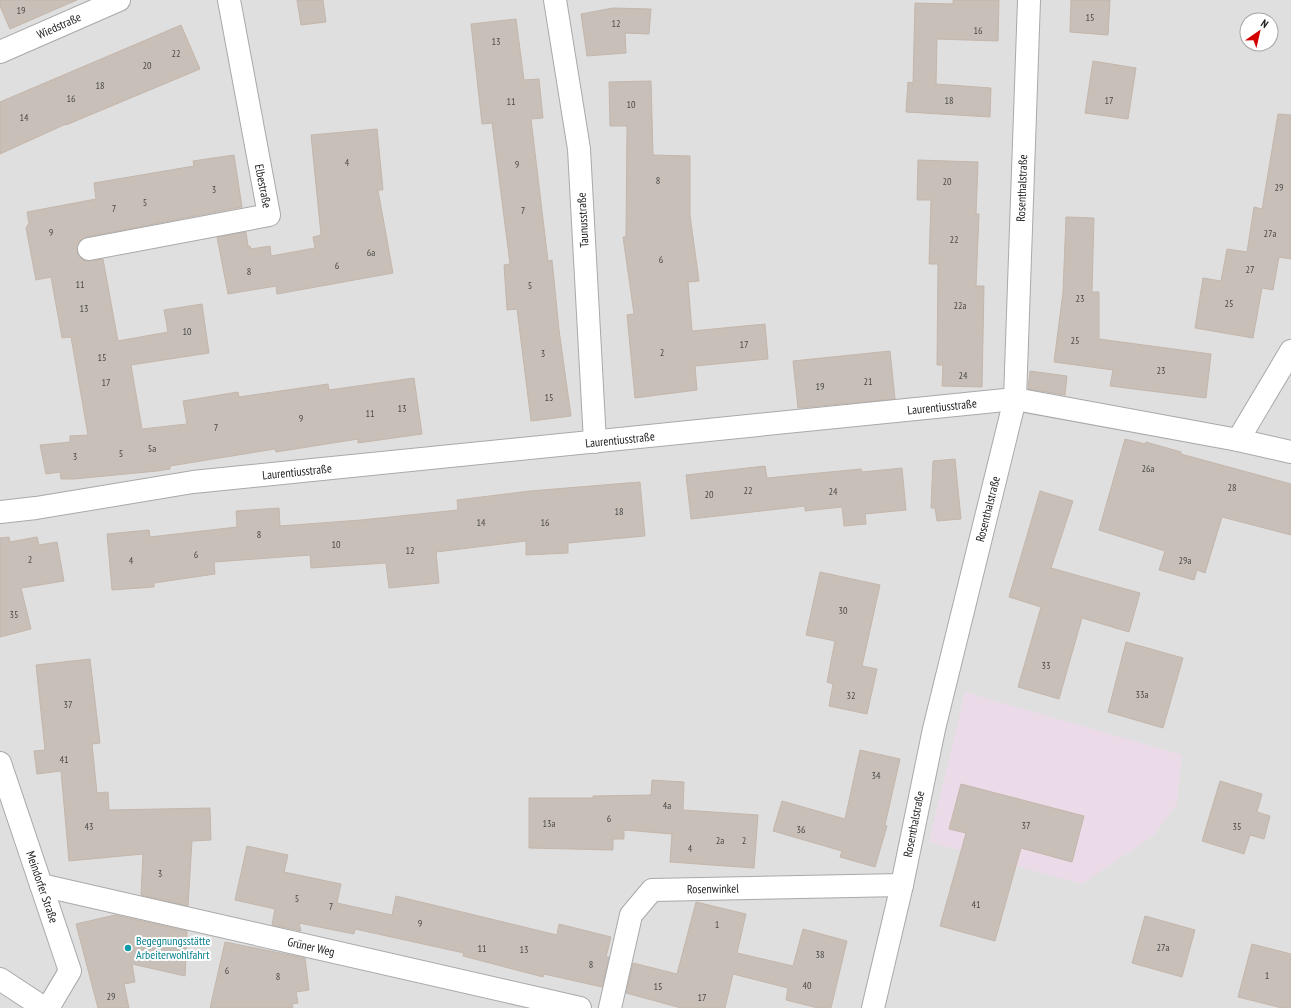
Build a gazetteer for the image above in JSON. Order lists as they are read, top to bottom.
{
  "streets": {
    "street": [
      "Wiedstraße",
      "Elbestraße",
      "Rosenthalstraße",
      "Taunusstraße",
      "Laurentiusstraße",
      "Meindorfer Straße",
      "Rosenwinkel",
      "Grüner Weg"
    ]
  },
  "crossings": [
    ["Rosenthalstraße", "Laurentiusstraße"],
    ["Rosenthalstraße", "Rosenwinkel"],
    ["Taunusstraße", "Laurentiusstraße"],
    ["Meindorfer Straße", "Grüner Weg"]
  ],
  "places": ["Begegnungsstätte Arbeiterwohlfahrt"],
  "house_numbers": [
    "19",
    "15",
    "12",
    "16",
    "13",
    "22",
    "20",
    "18",
    "16",
    "18",
    "17",
    "11",
    "10",
    "14",
    "4",
    "9",
    "8",
    "20",
    "29",
    "3",
    "5",
    "7",
    "7",
    "9",
    "27a",
    "22",
    "6a",
    "6",
    "6",
    "27",
    "8",
    "11",
    "5",
    "23",
    "25",
    "22a",
    "13",
    "10",
    "25",
    "17",
    "2",
    "3",
    "15",
    "23",
    "24",
    "21",
    "17",
    "19",
    "15",
    "13",
    "11",
    "9",
    "7",
    "5a",
    "5",
    "3",
    "26a",
    "28",
    "22",
    "24",
    "20",
    "18",
    "14",
    "16",
    "8",
    "10",
    "12",
    "6",
    "2",
    "4",
    "29a",
    "30",
    "35",
    "33",
    "33a",
    "32",
    "37",
    "41",
    "34",
    "4a",
    "6",
    "13a",
    "37",
    "43",
    "35",
    "36",
    "2a",
    "2",
    "4",
    "3",
    "5",
    "41",
    "7",
    "9",
    "1",
    "27a",
    "11",
    "13",
    "38",
    "8",
    "6",
    "1",
    "8",
    "40",
    "15",
    "29",
    "17"
  ],
  "north": "top right"
}
